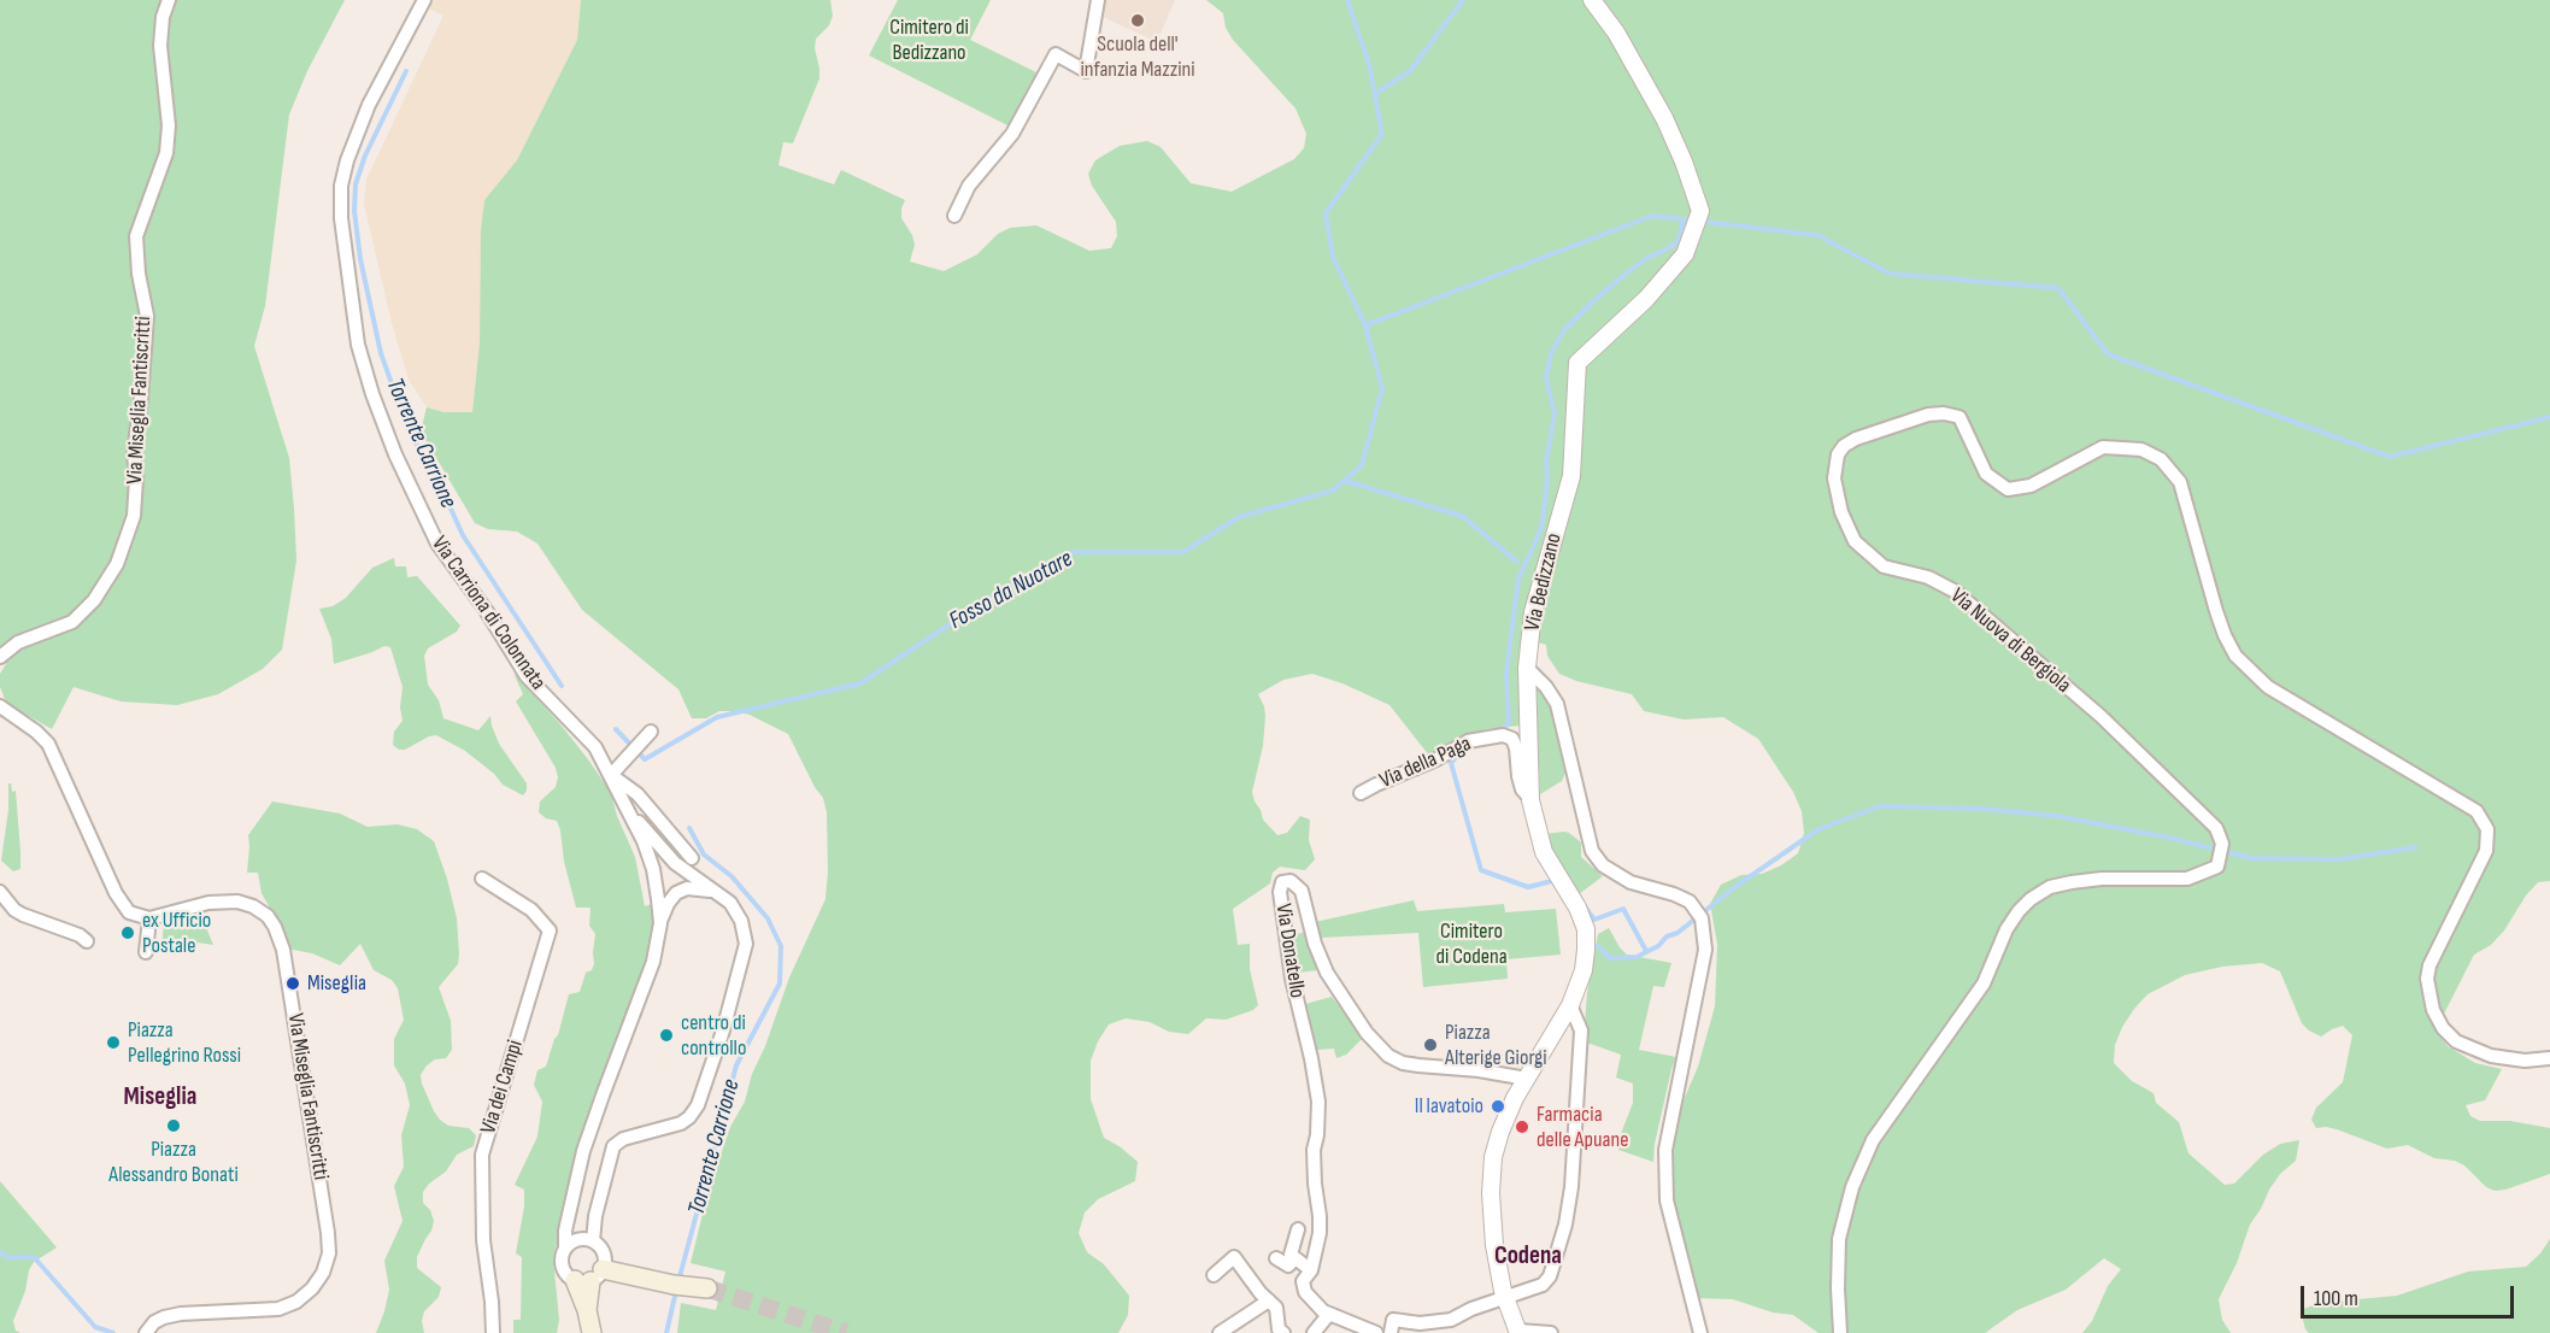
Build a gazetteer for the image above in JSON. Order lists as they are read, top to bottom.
{
  "streets": {
    "main road": ["Via Carriona di Colonnata"],
    "street": [
      "Via Miseglia Fantiscritti",
      "Via Bedizzano",
      "Via Nuova di Bergiola",
      "Via della Paga",
      "Via Donatello",
      "Via dei Campi"
    ]
  },
  "crossings": [
    ["Via Bedizzano", "Via della Paga"],
    ["Via Bedizzano", "Via Donatello"]
  ],
  "districts": ["Miseglia", "Codena"],
  "water": ["Torrente Carrione", "Fosso da Nuotare"],
  "parks": ["Cimitero di Bedizzano", "Cimitero di Codena"],
  "places": [
    "Scuola dell' infanzia Mazzini",
    "ex Ufficio Postale",
    "Miseglia",
    "centro di controllo",
    "Piazza Pellegrino Rossi",
    "Piazza Alterige Giorgi",
    "Il lavatoio",
    "Piazza Alessandro Bonati",
    "Farmacia delle Apuane"
  ],
  "scale_bar": "100 m"
}
